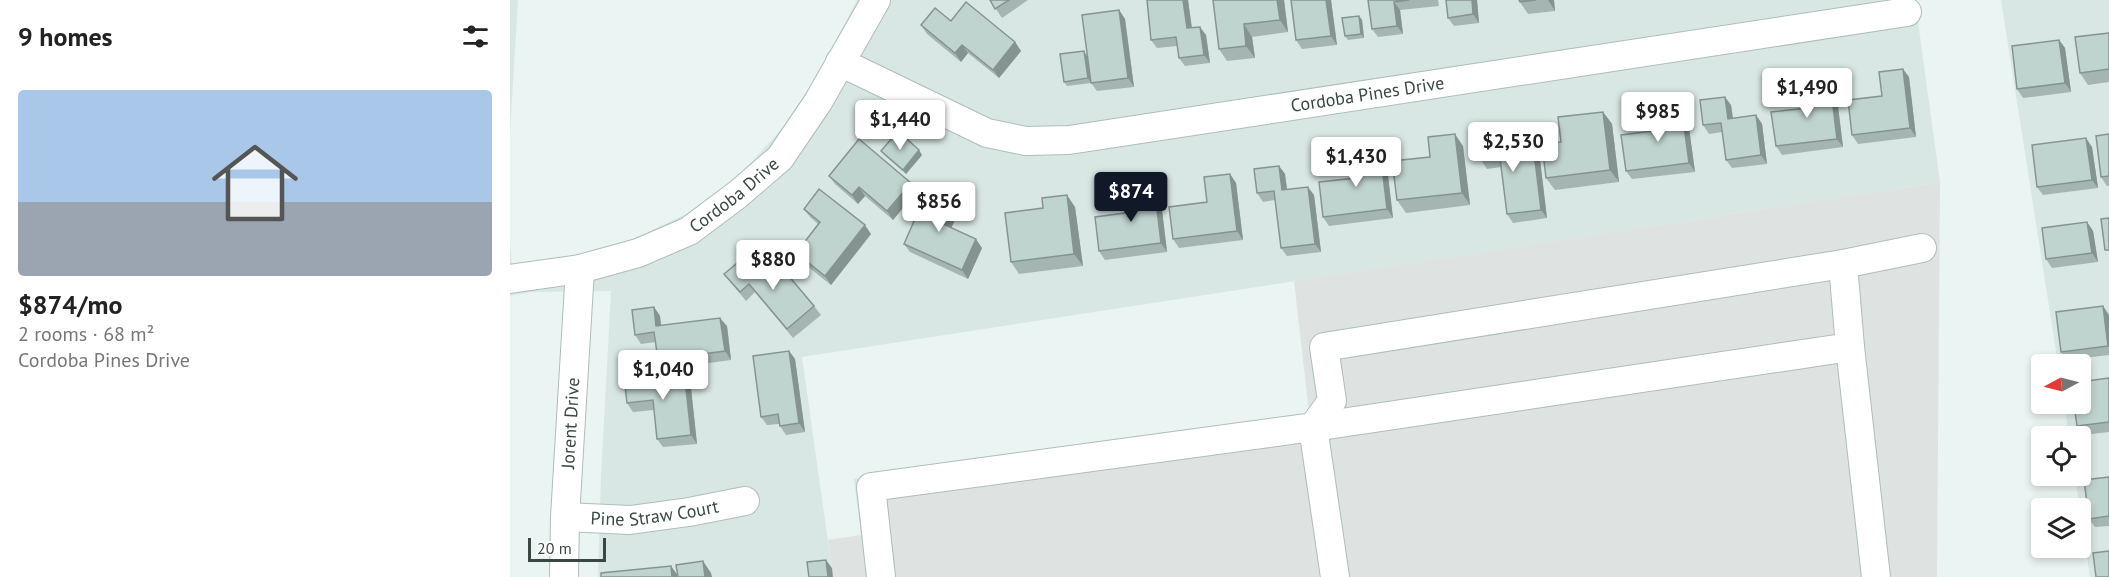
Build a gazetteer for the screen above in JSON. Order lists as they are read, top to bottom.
{
  "streets": {
    "street": [
      "Cordoba Pines Drive",
      "Cordoba Drive",
      "Jorent Drive",
      "Pine Straw Court"
    ]
  },
  "crossings": [
    ["Cordoba Pines Drive", "Cordoba Drive"],
    ["Cordoba Drive", "Jorent Drive"],
    ["Jorent Drive", "Pine Straw Court"]
  ],
  "scale_bar": "20 m",
  "north": "left",
  "page": {
    "heading": "9 homes",
    "price": [
      "$1,490",
      "$985",
      "$1,440",
      "$2,530",
      "$1,430",
      "$874",
      "$856",
      "$880",
      "$1,040"
    ],
    "list": [
      {
        "name": "$874/mo",
        "note": "2 rooms · 68 m² · Cordoba Pines Drive"
      }
    ],
    "scale": "20 m"
  }
}
